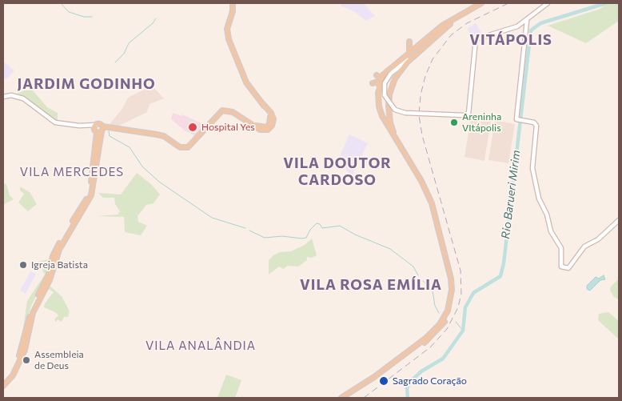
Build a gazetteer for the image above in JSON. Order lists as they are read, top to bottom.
{
  "districts": [
    "VITÁPOLIS",
    "JARDIM GODINHO",
    "VILA DOUTOR CARDOSO",
    "VILA MERCEDES",
    "VILA ROSA EMÍLIA",
    "VILA ANALÂNDIA"
  ],
  "water": ["Rio Barueri Mirim"],
  "places": [
    "Areninha VItápolis",
    "Hospital Yes",
    "Igreja Batista",
    "Assembleia de Deus",
    "Sagrado Coração"
  ]
}
